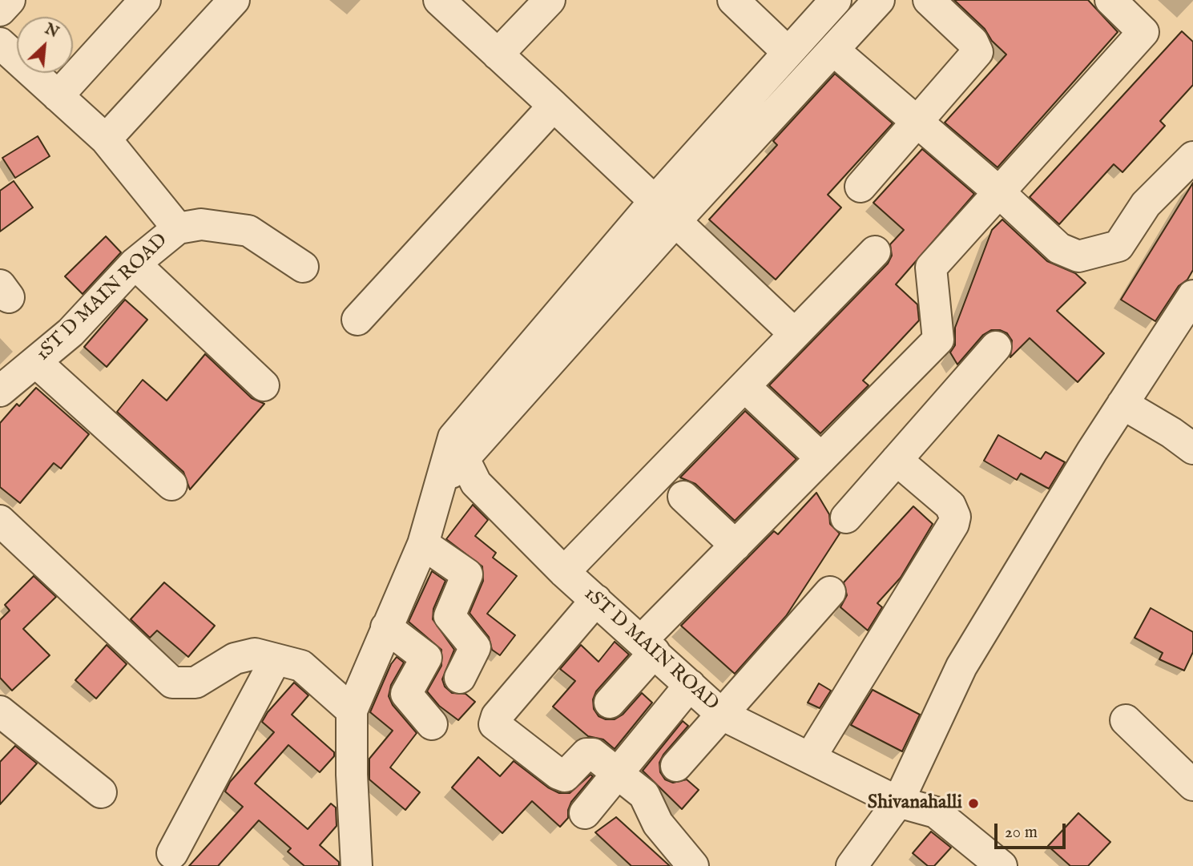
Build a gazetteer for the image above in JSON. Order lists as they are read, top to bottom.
{
  "streets": {
    "street": ["1ST D MAIN ROAD"]
  },
  "places": ["Shivanahalli"],
  "scale_bar": "20 m",
  "north": "top right"
}
